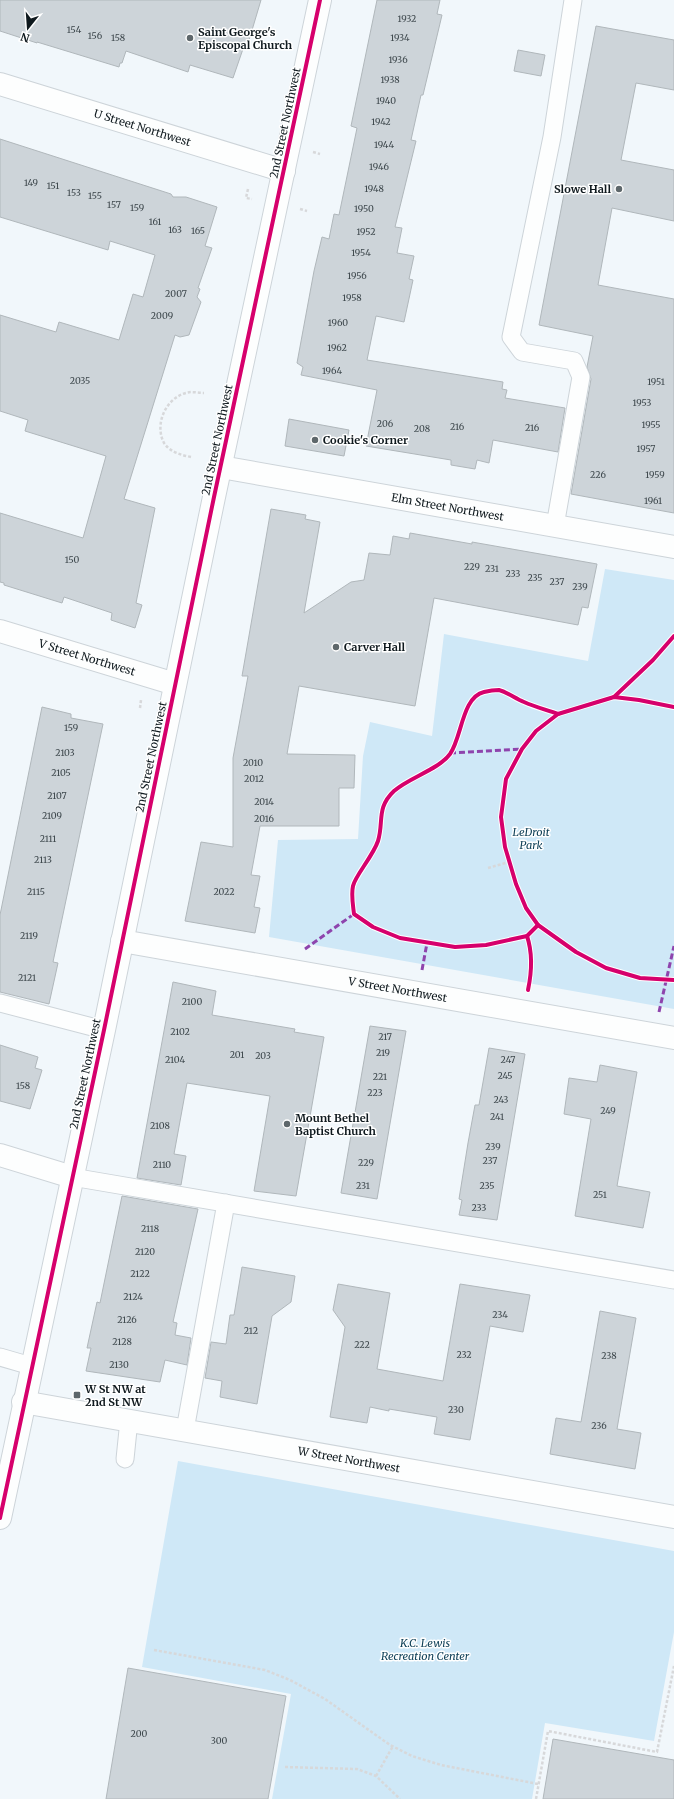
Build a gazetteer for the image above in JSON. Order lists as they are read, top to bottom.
{
  "streets": {
    "street": [
      "2nd Street Northwest",
      "U Street Northwest",
      "Elm Street Northwest",
      "V Street Northwest",
      "W Street Northwest"
    ]
  },
  "crossings": [
    ["2nd Street Northwest", "U Street Northwest"],
    ["2nd Street Northwest", "Elm Street Northwest"],
    ["2nd Street Northwest", "V Street Northwest"],
    ["2nd Street Northwest", "W Street Northwest"]
  ],
  "parks": ["LeDroit Park", "K.C. Lewis Recreation Center"],
  "places": {
    "other": [
      "Saint George's Episcopal Church",
      "Slowe Hall",
      "Cookie's Corner",
      "Carver Hall",
      "Mount Bethel Baptist Church"
    ],
    "transit": ["W St NW at 2nd St NW"]
  },
  "house_numbers": [
    "1932",
    "154",
    "156",
    "158",
    "1934",
    "1936",
    "1938",
    "1940",
    "1942",
    "1944",
    "1946",
    "149",
    "151",
    "1948",
    "153",
    "155",
    "157",
    "159",
    "1950",
    "161",
    "163",
    "165",
    "1952",
    "1954",
    "1956",
    "2007",
    "1958",
    "2009",
    "1960",
    "1962",
    "1964",
    "2035",
    "1951",
    "1953",
    "206",
    "1955",
    "216",
    "216",
    "208",
    "1957",
    "226",
    "1959",
    "1961",
    "150",
    "229",
    "231",
    "233",
    "235",
    "237",
    "239",
    "159",
    "2103",
    "2010",
    "2105",
    "2012",
    "2107",
    "2014",
    "2109",
    "2016",
    "2111",
    "2113",
    "2115",
    "2022",
    "2119",
    "2121",
    "2100",
    "2102",
    "217",
    "219",
    "201",
    "203",
    "2104",
    "247",
    "245",
    "221",
    "158",
    "223",
    "243",
    "249",
    "241",
    "2108",
    "239",
    "237",
    "229",
    "2110",
    "231",
    "235",
    "251",
    "233",
    "2118",
    "2120",
    "2122",
    "2124",
    "234",
    "2126",
    "212",
    "2128",
    "222",
    "232",
    "238",
    "2130",
    "230",
    "236",
    "200",
    "300"
  ],
  "north": "bottom"
}
